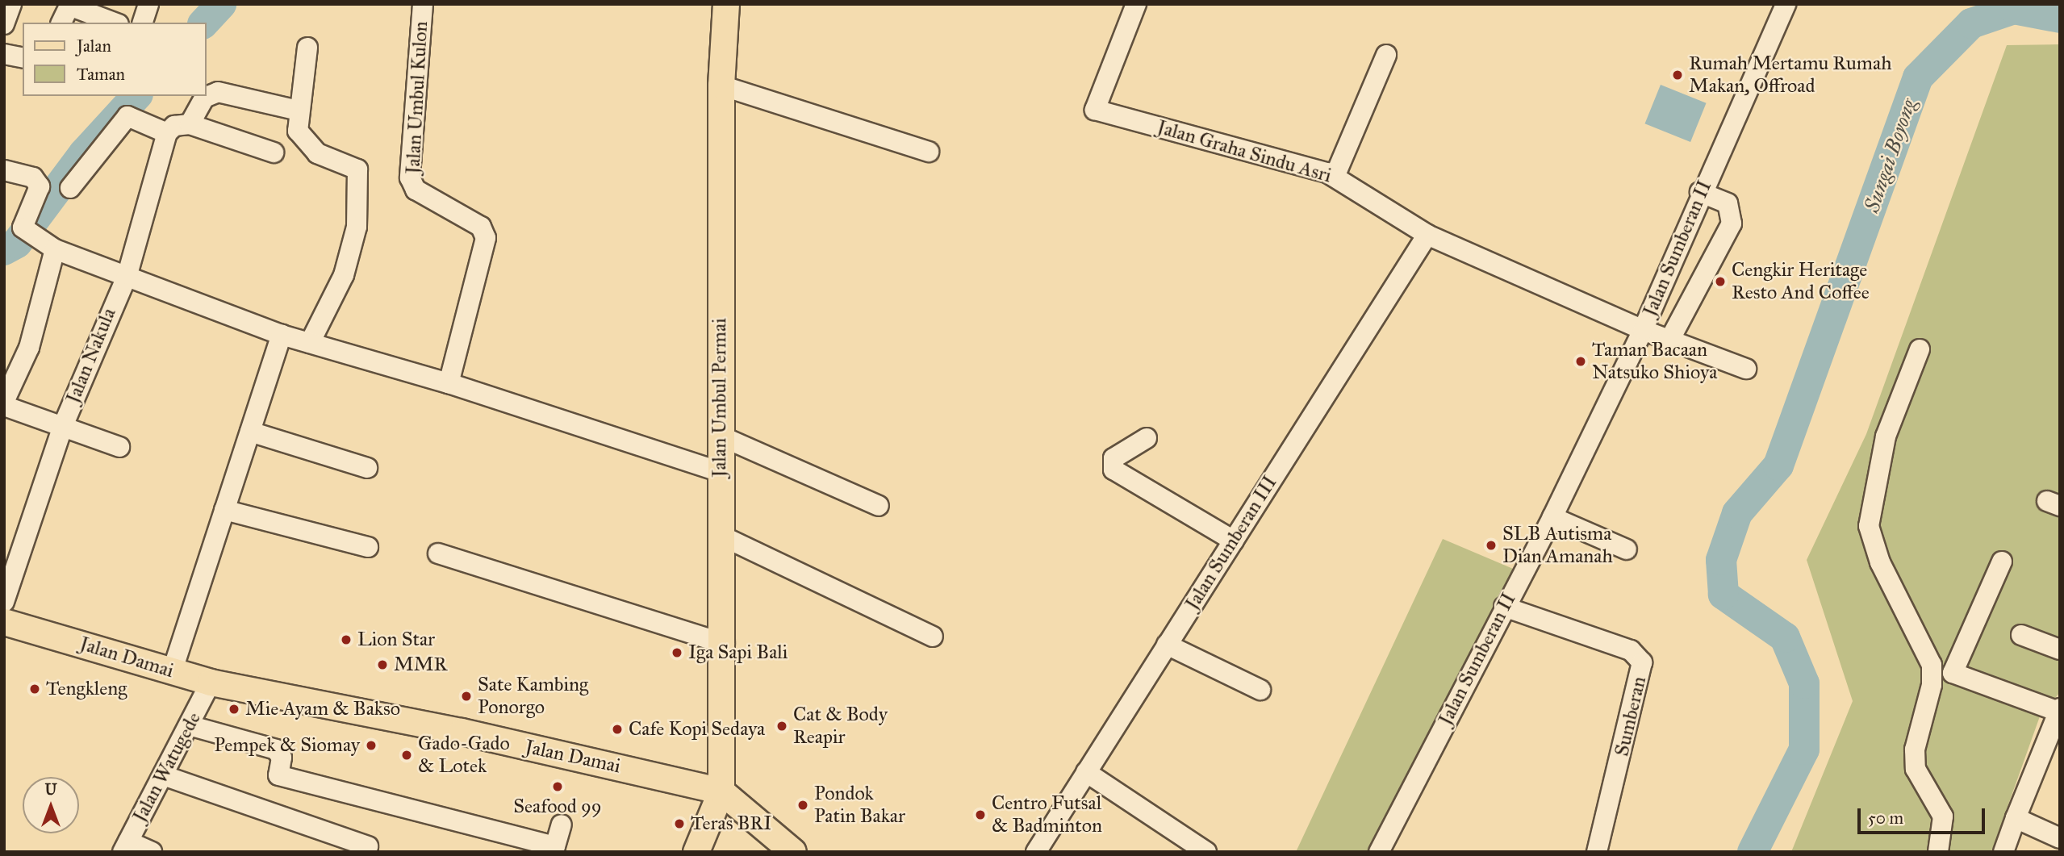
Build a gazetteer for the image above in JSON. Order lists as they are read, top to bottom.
{
  "streets": {
    "main road": ["Jalan Umbul Permai", "Jalan Damai"],
    "street": [
      "Jalan Umbul Kulon",
      "Jalan Graha Sindu Asri",
      "Jalan Sumberan II",
      "Jalan Nakula",
      "Jalan Sumberan III",
      "Sumberan",
      "Jalan Watugede"
    ]
  },
  "crossings": [
    ["Jalan Graha Sindu Asri", "Jalan Sumberan II"],
    ["Jalan Graha Sindu Asri", "Jalan Sumberan III"],
    ["Jalan Sumberan II", "Sumberan"],
    ["Jalan Umbul Permai", "Jalan Damai"],
    ["Jalan Damai", "Jalan Watugede"]
  ],
  "water": ["Sungai Boyong"],
  "places": [
    "Rumah Mertamu Rumah Makan, Offroad",
    "Cengkir Heritage Resto And Coffee",
    "Taman Bacaan Natsuko Shioya",
    "SLB Autisma Dian Amanah",
    "Lion Star",
    "Iga Sapi Bali",
    "MMR",
    "Tengkleng",
    "Sate Kambing Ponorgo",
    "Mie Ayam & Bakso",
    "Cat & Body Reapir",
    "Cafe Kopi Sedaya",
    "Pempek & Siomay",
    "Gado-Gado & Lotek",
    "Seafood 99",
    "Pondok Patin Bakar",
    "Centro Futsal & Badminton",
    "Teras BRI"
  ],
  "legend": ["Jalan", "Taman"],
  "scale_bar": "50 m",
  "north": "top"
}
